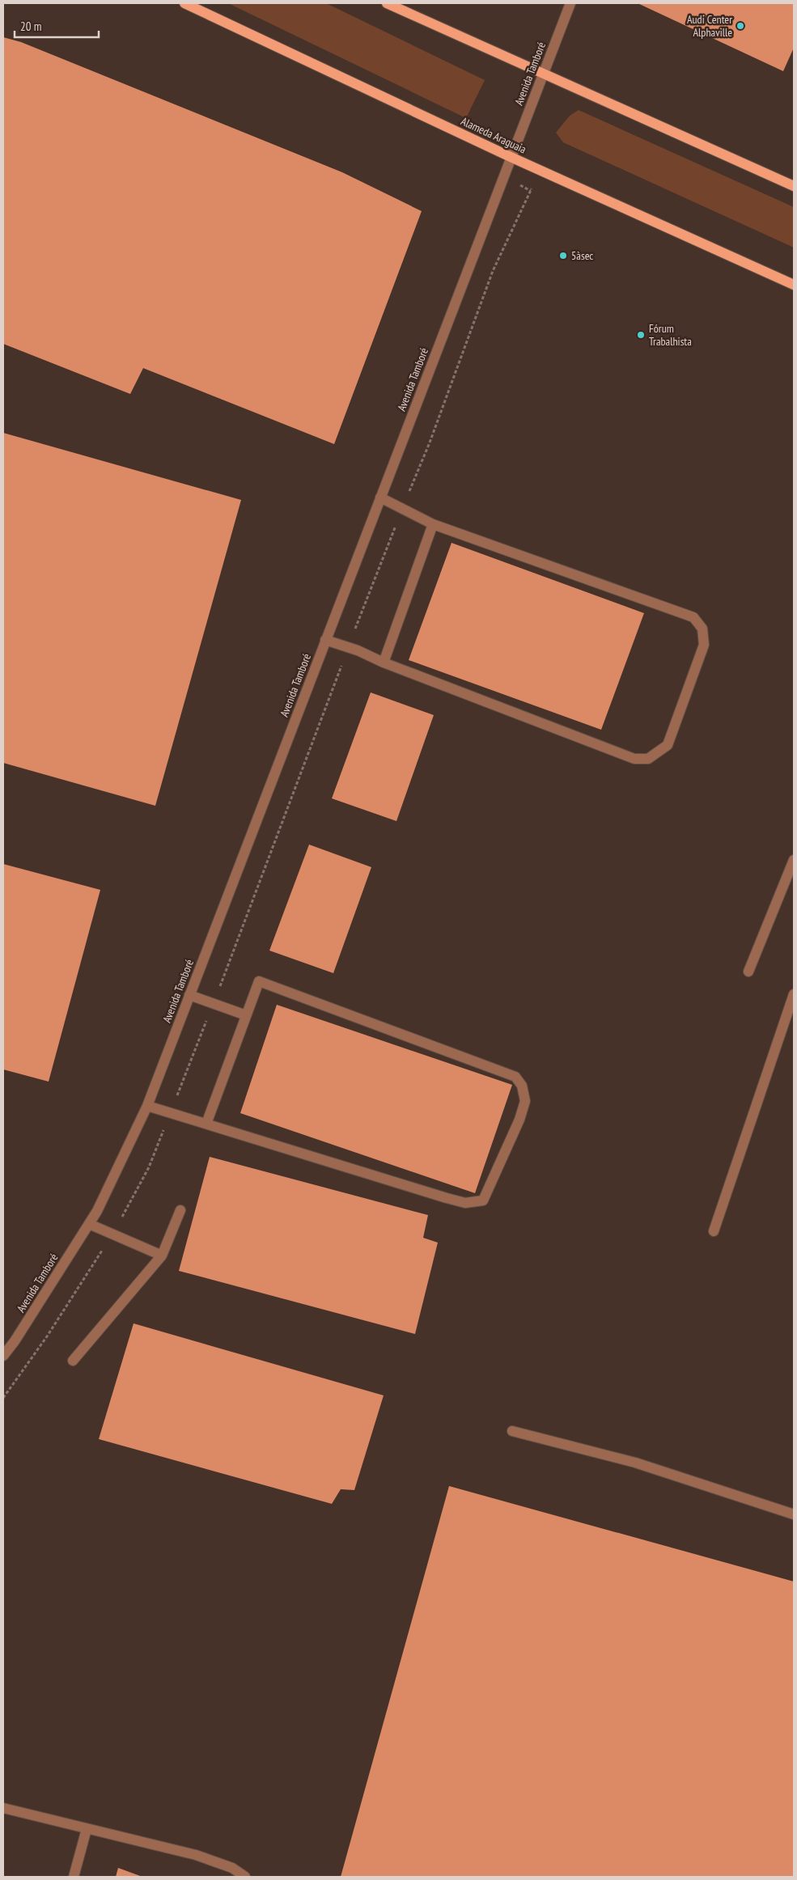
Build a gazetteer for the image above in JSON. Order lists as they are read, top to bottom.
{
  "streets": {
    "main road": ["Alameda Araguaia"],
    "street": ["Avenida Tamboré"]
  },
  "crossings": [
    ["Avenida Tamboré", "Alameda Araguaia"]
  ],
  "places": ["Audi Center Alphaville", "5àsec", "Fórum Trabalhista"],
  "scale_bar": "20 m"
}
